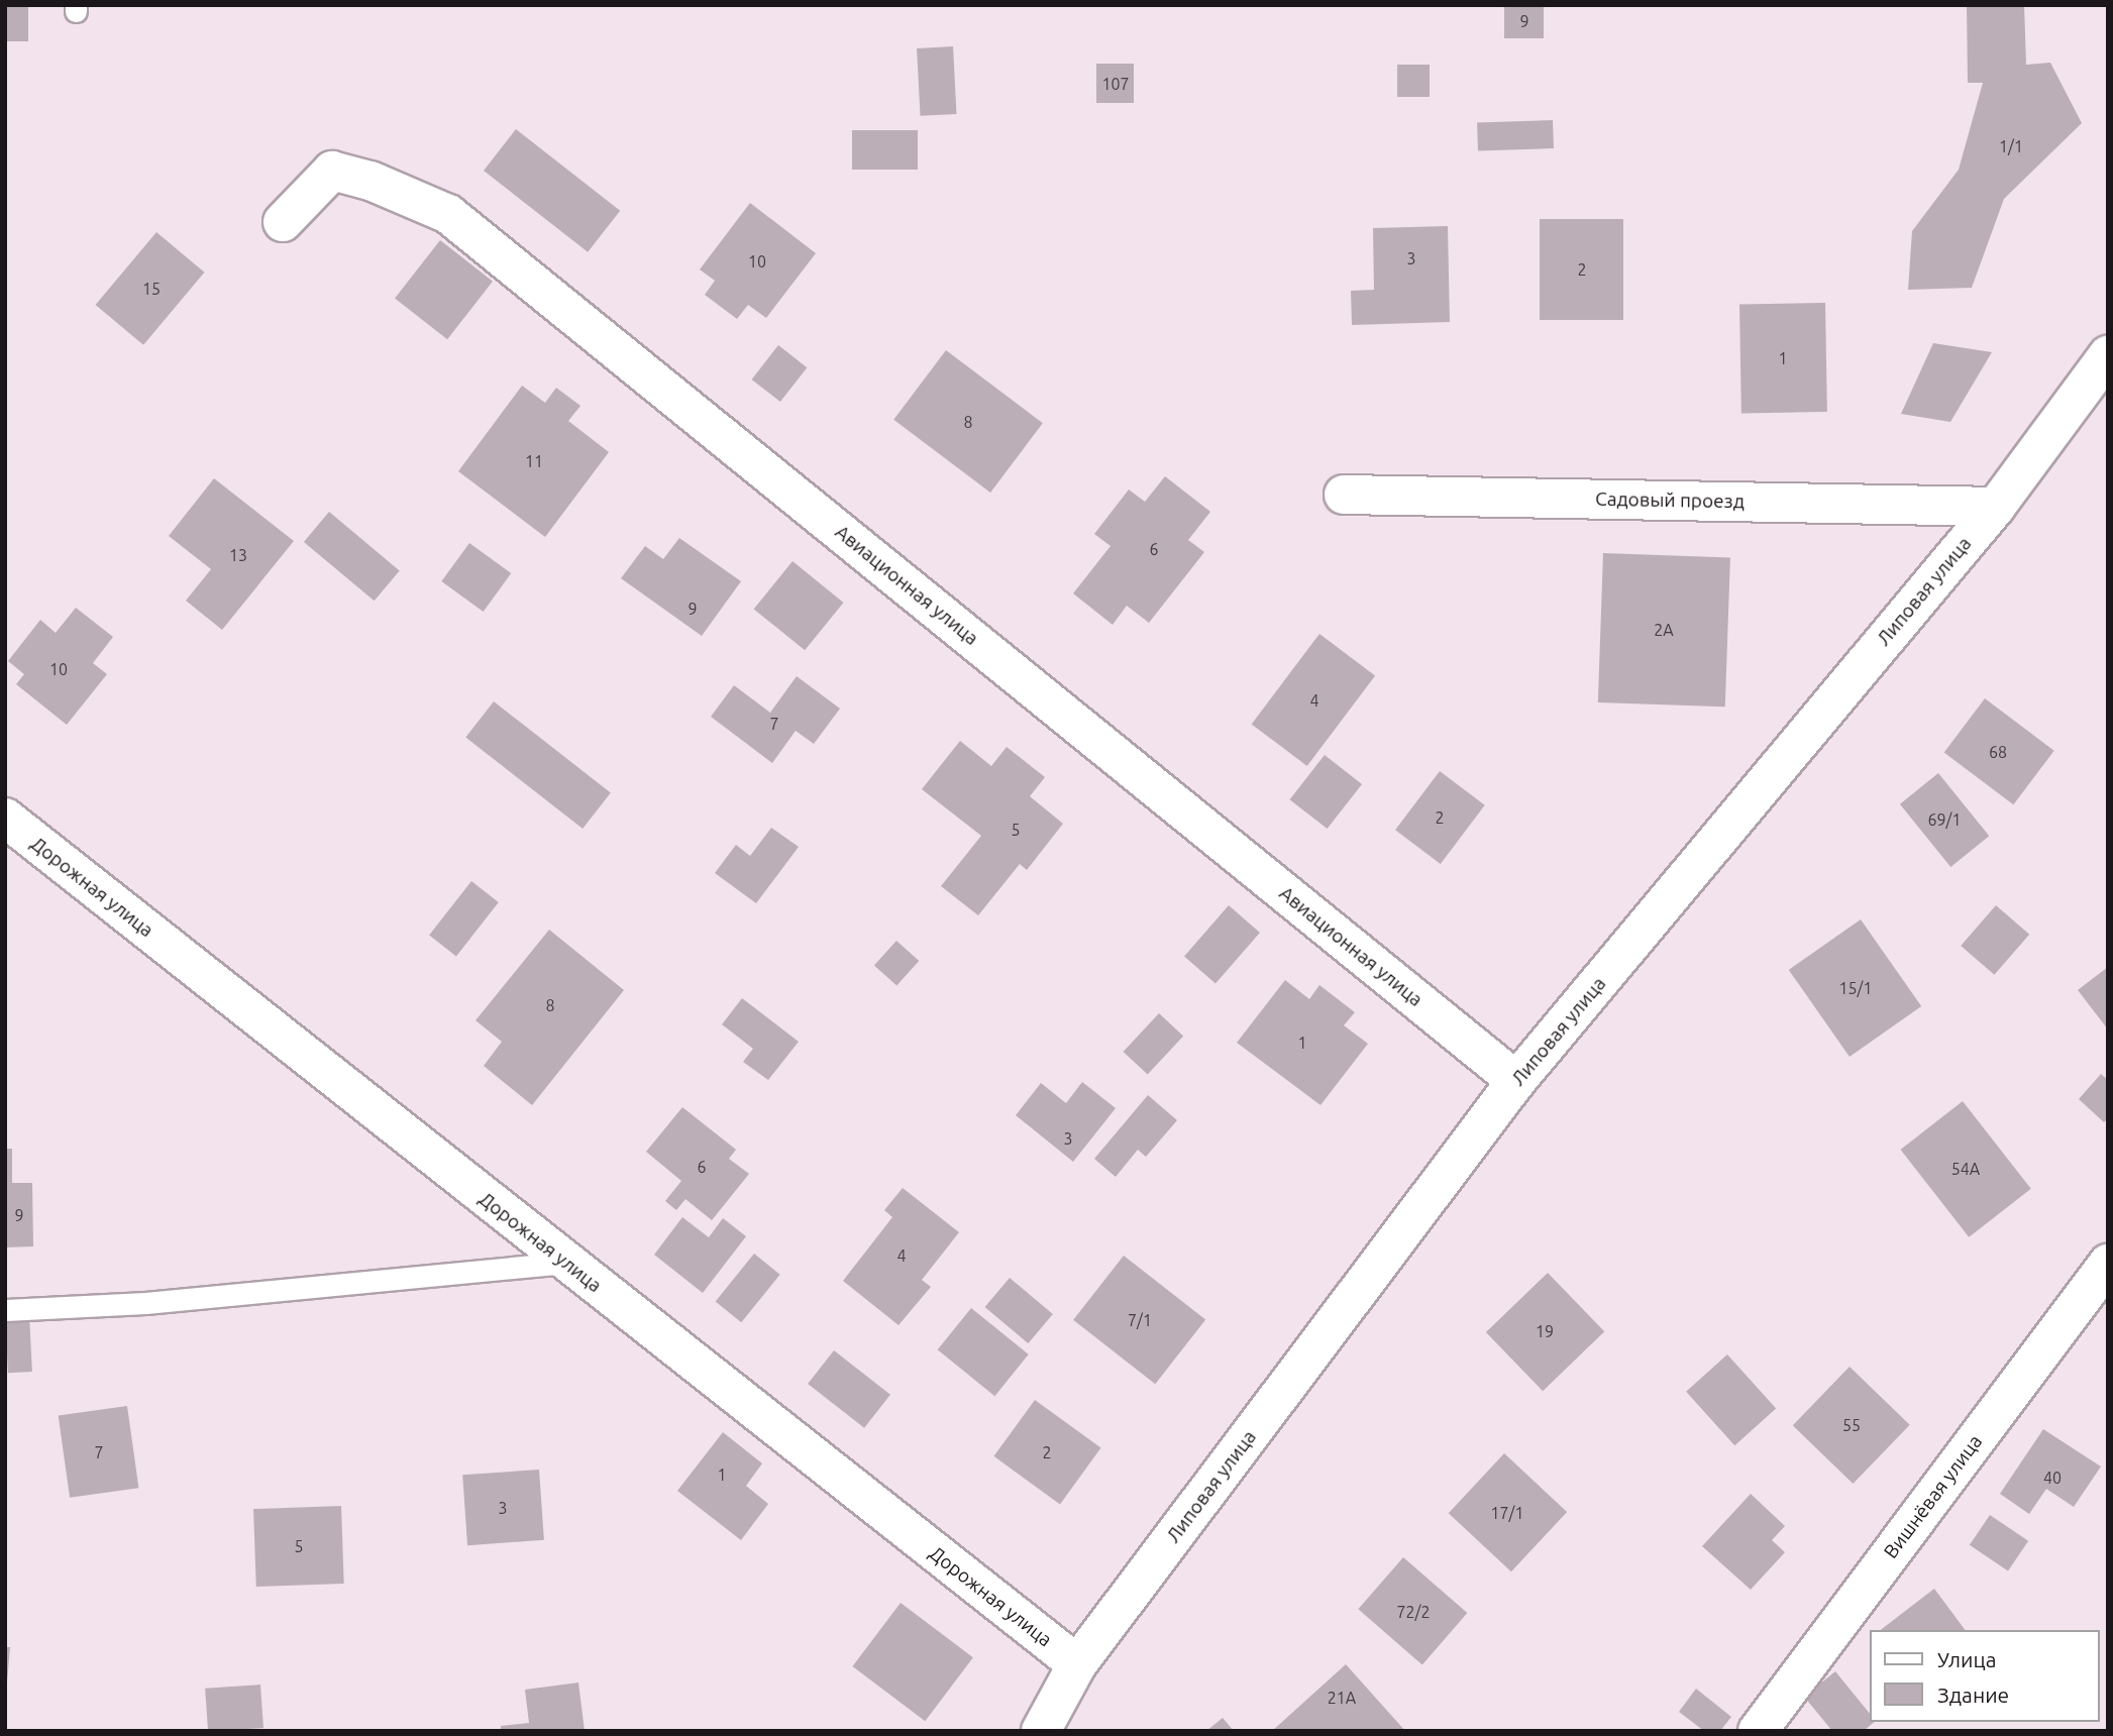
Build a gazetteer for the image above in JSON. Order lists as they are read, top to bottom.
{
  "streets": {
    "street": [
      "Садовый проезд",
      "Авиационная улица",
      "Липовая улица",
      "Дорожная улица",
      "Вишнёвая улица"
    ]
  },
  "crossings": [
    ["Садовый проезд", "Липовая улица"],
    ["Авиационная улица", "Липовая улица"],
    ["Липовая улица", "Дорожная улица"]
  ],
  "house_numbers": [
    "9",
    "107",
    "1/1",
    "3",
    "10",
    "2",
    "15",
    "1",
    "8",
    "11",
    "6",
    "13",
    "9",
    "2А",
    "10",
    "4",
    "7",
    "68",
    "2",
    "69/1",
    "5",
    "15/1",
    "8",
    "1",
    "3",
    "6",
    "54А",
    "9",
    "4",
    "7/1",
    "19",
    "55",
    "7",
    "2",
    "1",
    "40",
    "3",
    "17/1",
    "5",
    "72/2",
    "21А"
  ],
  "legend": ["Улица", "Здание"]
}
